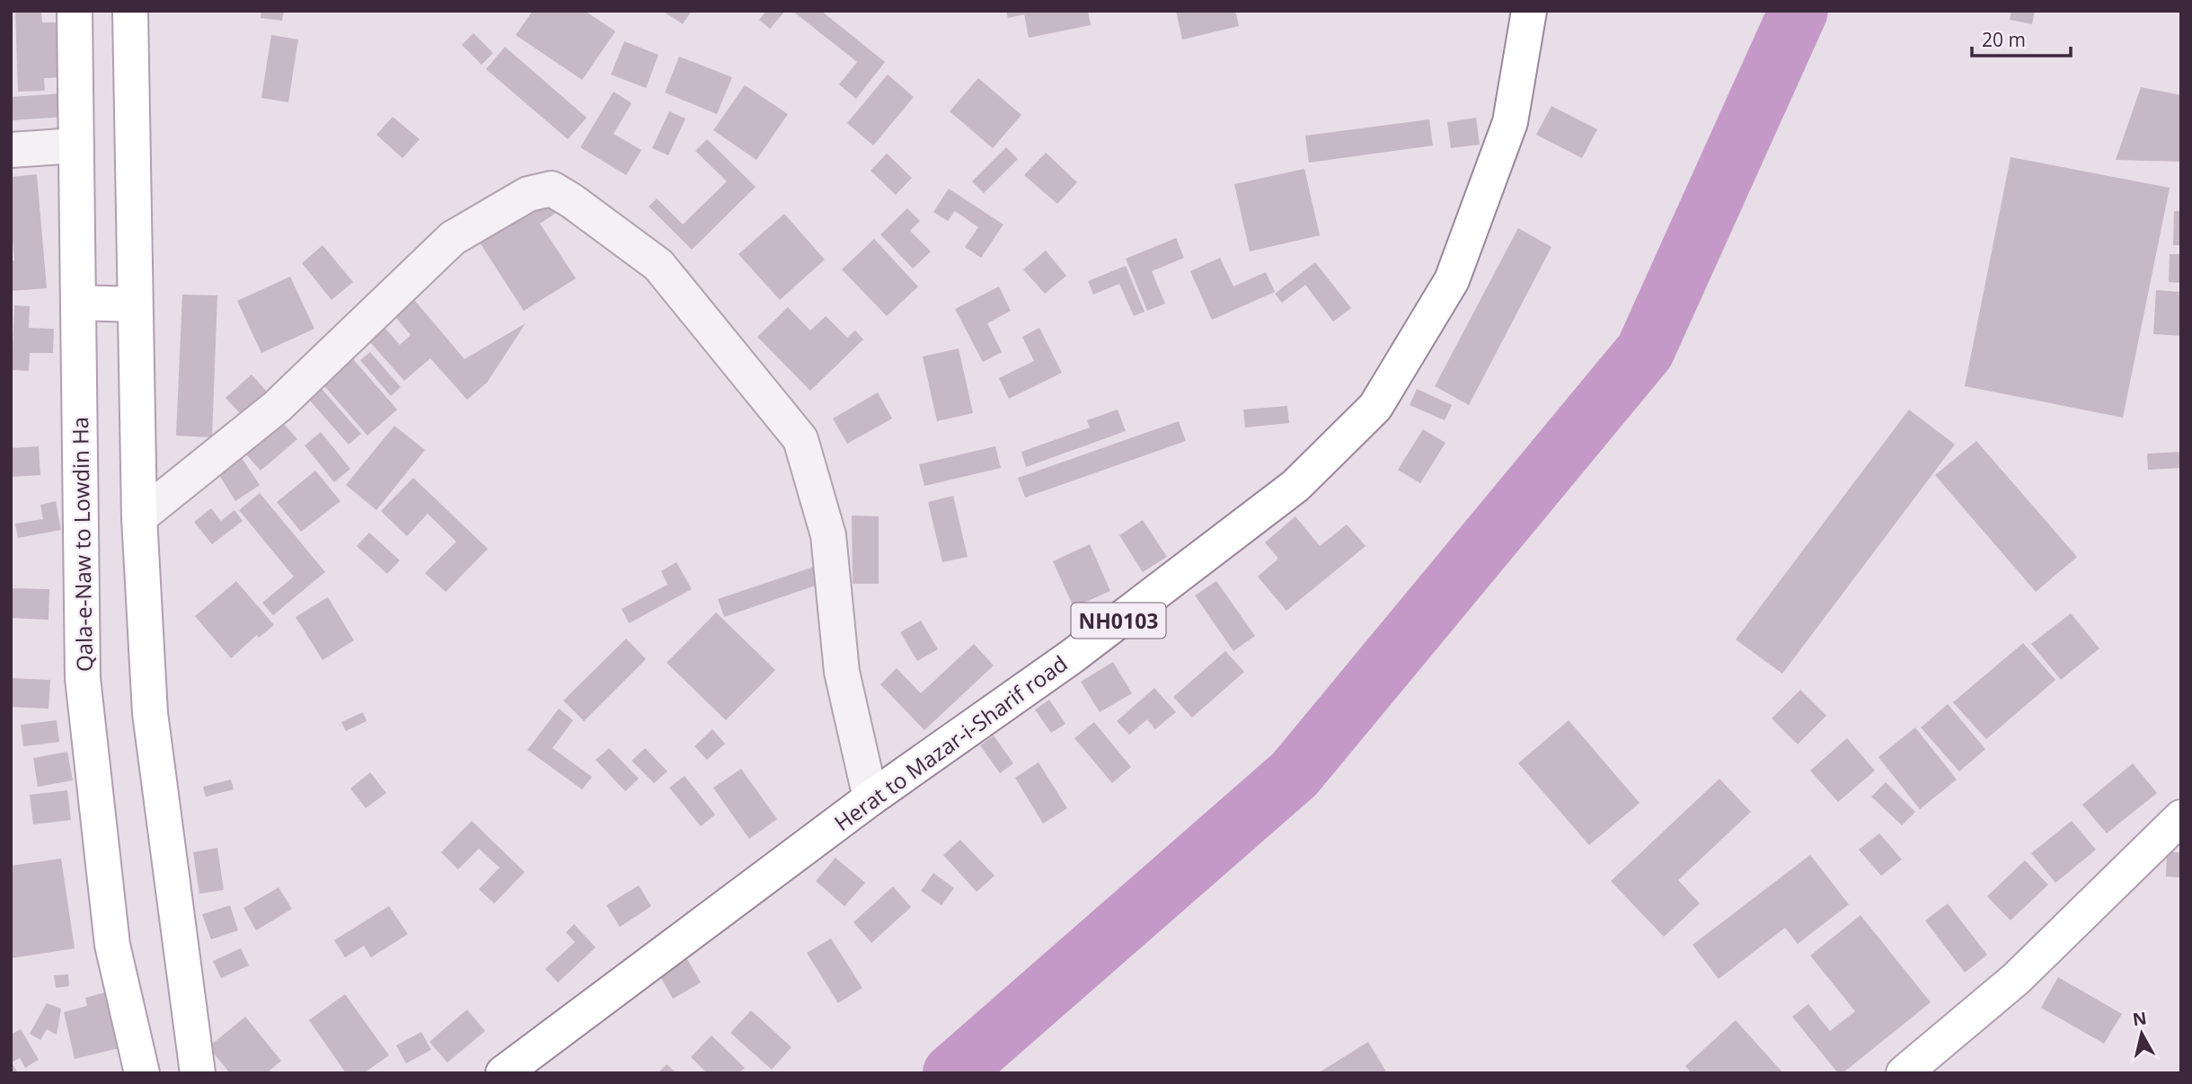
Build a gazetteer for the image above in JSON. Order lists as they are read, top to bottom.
{
  "streets": {
    "main road": ["Qala-e-Naw to Lowdin Ha", "NH0103", "Herat to Mazar-i-Sharif road"]
  },
  "scale_bar": "20 m",
  "north": "top"
}
